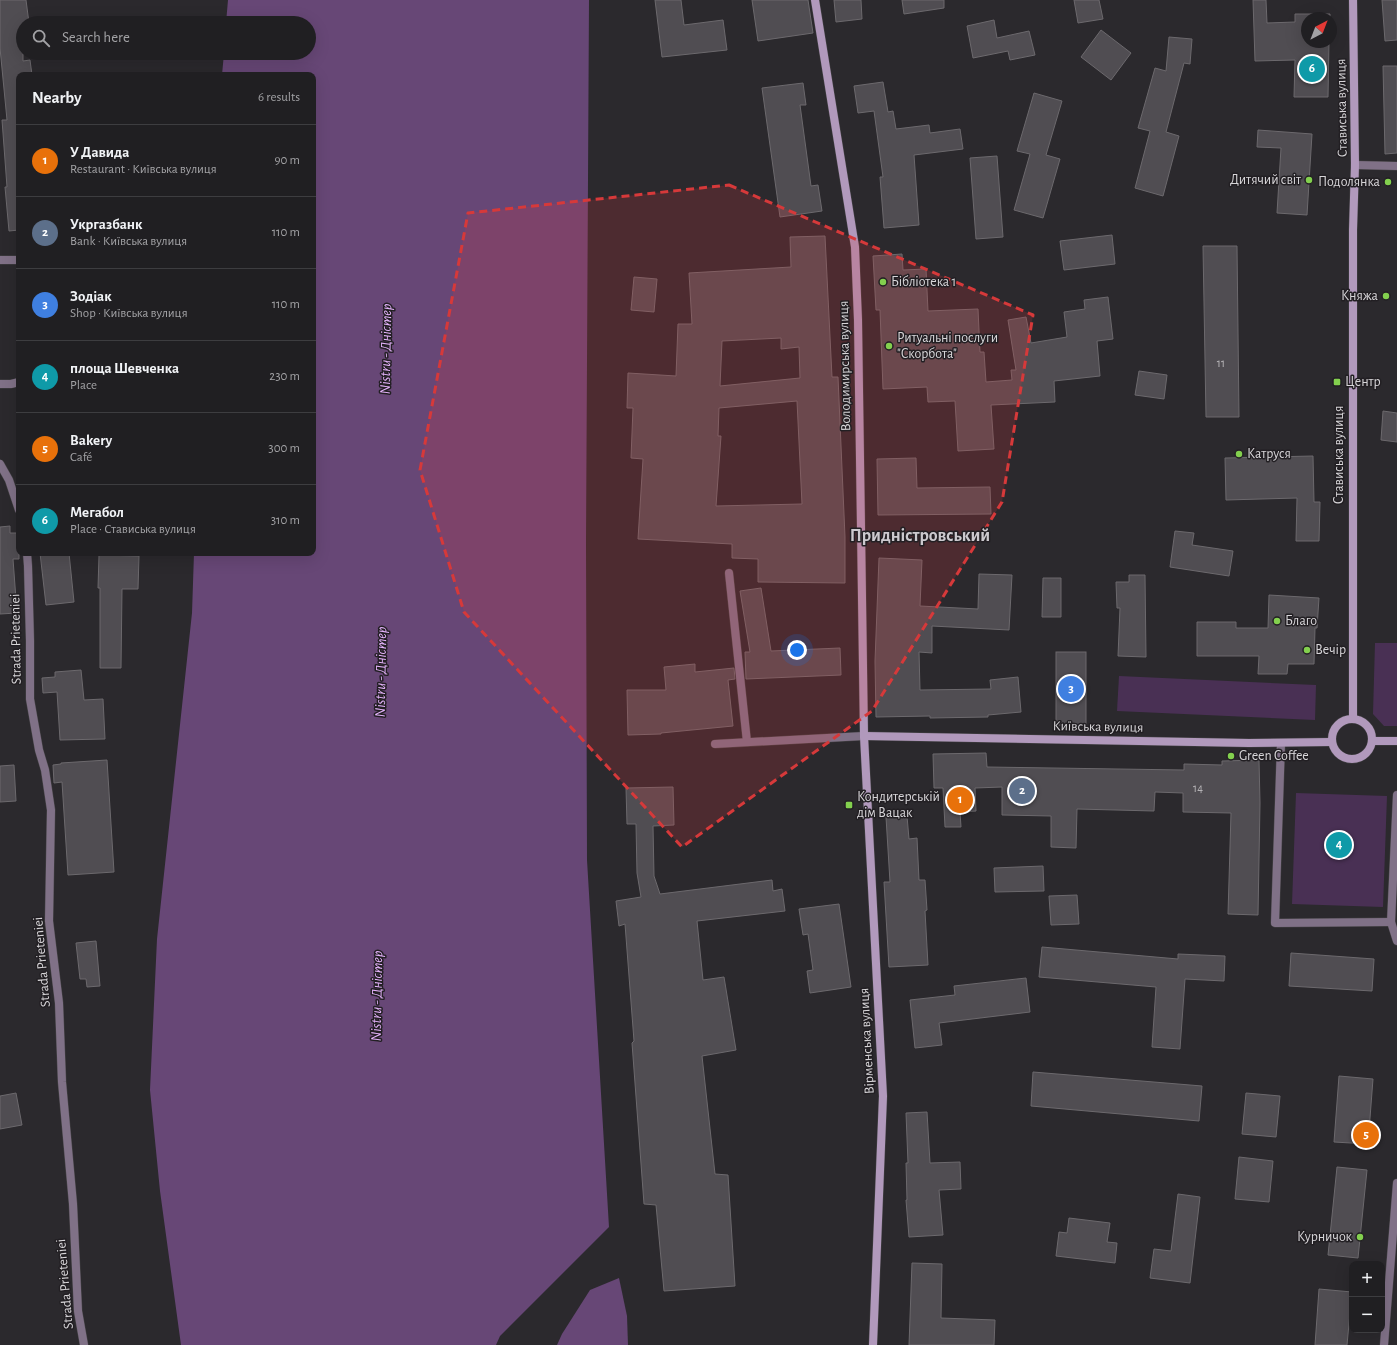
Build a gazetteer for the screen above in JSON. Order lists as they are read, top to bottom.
{
  "streets": {
    "main road": [
      "Стависька вулиця",
      "Володимирська вулиця",
      "Київська вулиця",
      "Вірменська вулиця"
    ],
    "street": ["Strada Prieteniei"]
  },
  "crossings": [
    ["Стависька вулиця", "Київська вулиця"],
    ["Володимирська вулиця", "Київська вулиця"],
    ["Володимирська вулиця", "Вірменська вулиця"],
    ["Київська вулиця", "Вірменська вулиця"]
  ],
  "districts": ["Придністровський"],
  "water": ["Nistru - Дністер"],
  "places": {
    "other": [
      "Дитячий світ",
      "Подолянка",
      "Бібліотека 1",
      "Княжа",
      "Ритуальні послуги \"Скорбота\"",
      "Катруся",
      "Благо",
      "Вечір",
      "Green Coffee",
      "Курничок"
    ],
    "transit": ["Центр", "Кондитерській дім Вацак"]
  },
  "house_numbers": ["11", "14"],
  "north": "top right",
  "page": {
    "search": "Search here",
    "pins": [
      "6",
      "3",
      "2",
      "1",
      "4",
      "5"
    ],
    "heading": ["Nearby", "6 results"],
    "list": [
      {
        "mark": "1",
        "name": "У Давида",
        "note": "Restaurant · Київська вулиця",
        "value": "90 m"
      },
      {
        "mark": "2",
        "name": "Укргазбанк",
        "note": "Bank · Київська вулиця",
        "value": "110 m"
      },
      {
        "mark": "3",
        "name": "Зодіак",
        "note": "Shop · Київська вулиця",
        "value": "110 m"
      },
      {
        "mark": "4",
        "name": "площа Шевченка",
        "note": "Place",
        "value": "230 m"
      },
      {
        "mark": "5",
        "name": "Bakery",
        "note": "Café",
        "value": "300 m"
      },
      {
        "mark": "6",
        "name": "Мегабол",
        "note": "Place · Стависька вулиця",
        "value": "310 m"
      }
    ],
    "map_buttons": ["+", "−"]
  }
}
